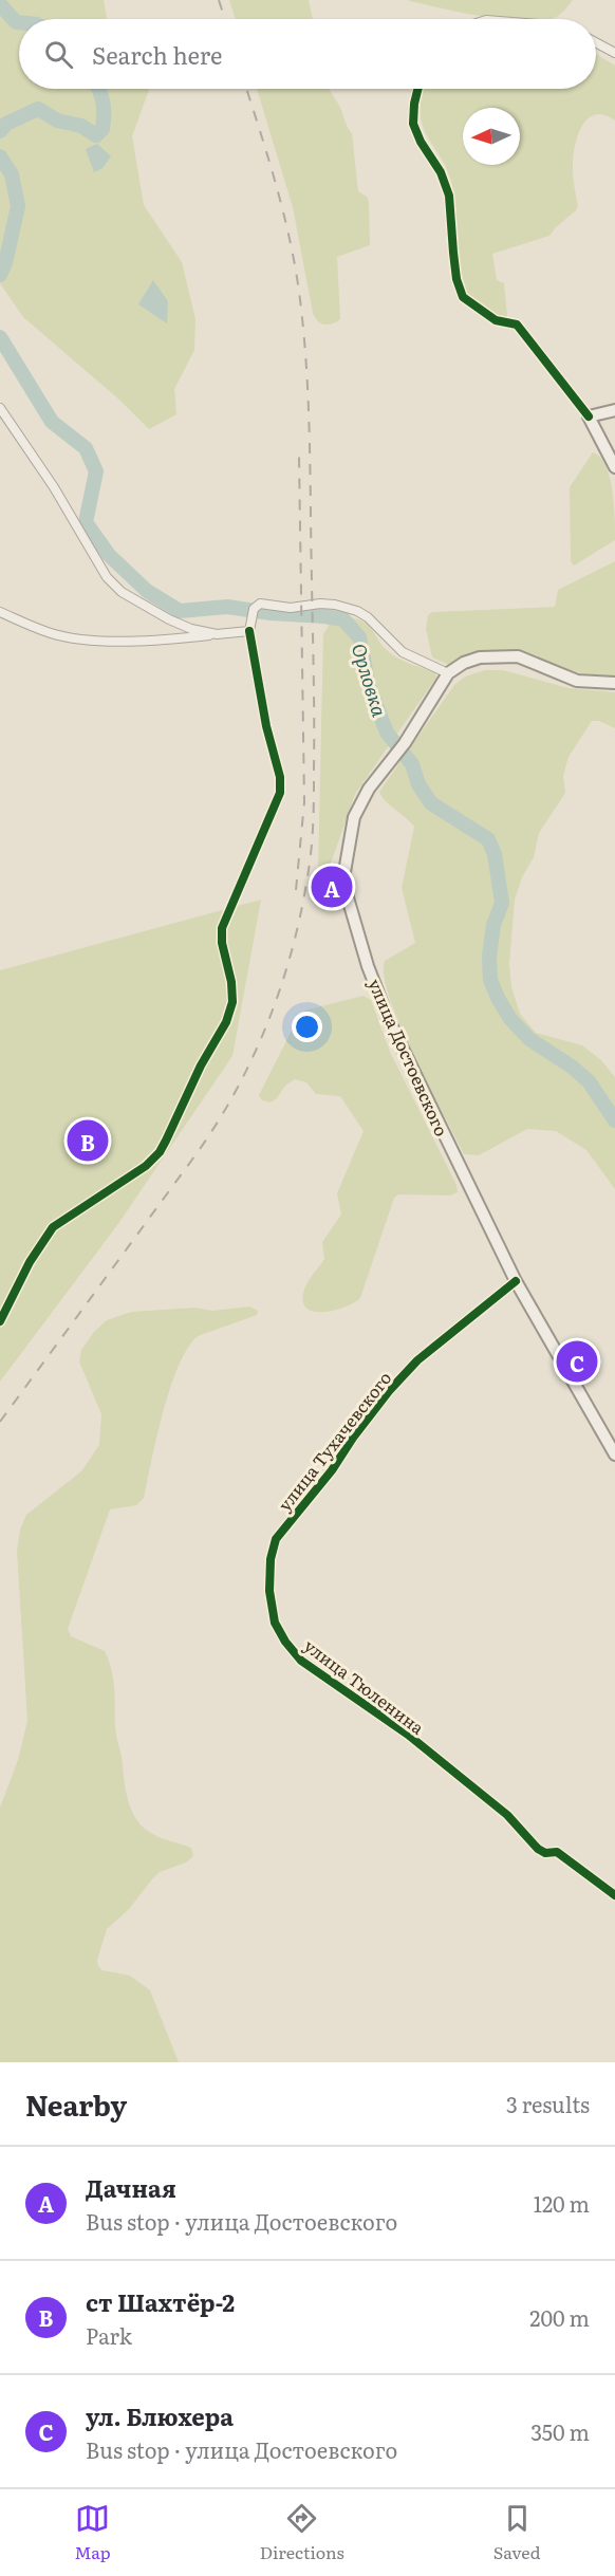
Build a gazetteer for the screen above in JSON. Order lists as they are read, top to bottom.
{
  "streets": {
    "main road": ["улица Достоевского"],
    "street": ["улица Тухачевского", "улица Тюленина"]
  },
  "crossings": [
    ["улица Достоевского", "улица Тухачевского"],
    ["улица Тухачевского", "улица Тюленина"]
  ],
  "water": ["Орловка"],
  "north": "left",
  "page": {
    "search": "Search here",
    "pins": ["A", "B", "C"],
    "heading": ["Nearby", "3 results"],
    "list": [
      {
        "mark": "A",
        "name": "Дачная",
        "note": "Bus stop · улица Достоевского",
        "value": "120 m"
      },
      {
        "mark": "B",
        "name": "ст Шахтёр-2",
        "note": "Park",
        "value": "200 m"
      },
      {
        "mark": "C",
        "name": "ул. Блюхера",
        "note": "Bus stop · улица Достоевского",
        "value": "350 m"
      }
    ],
    "nav": ["Map", "Directions", "Saved"]
  }
}
